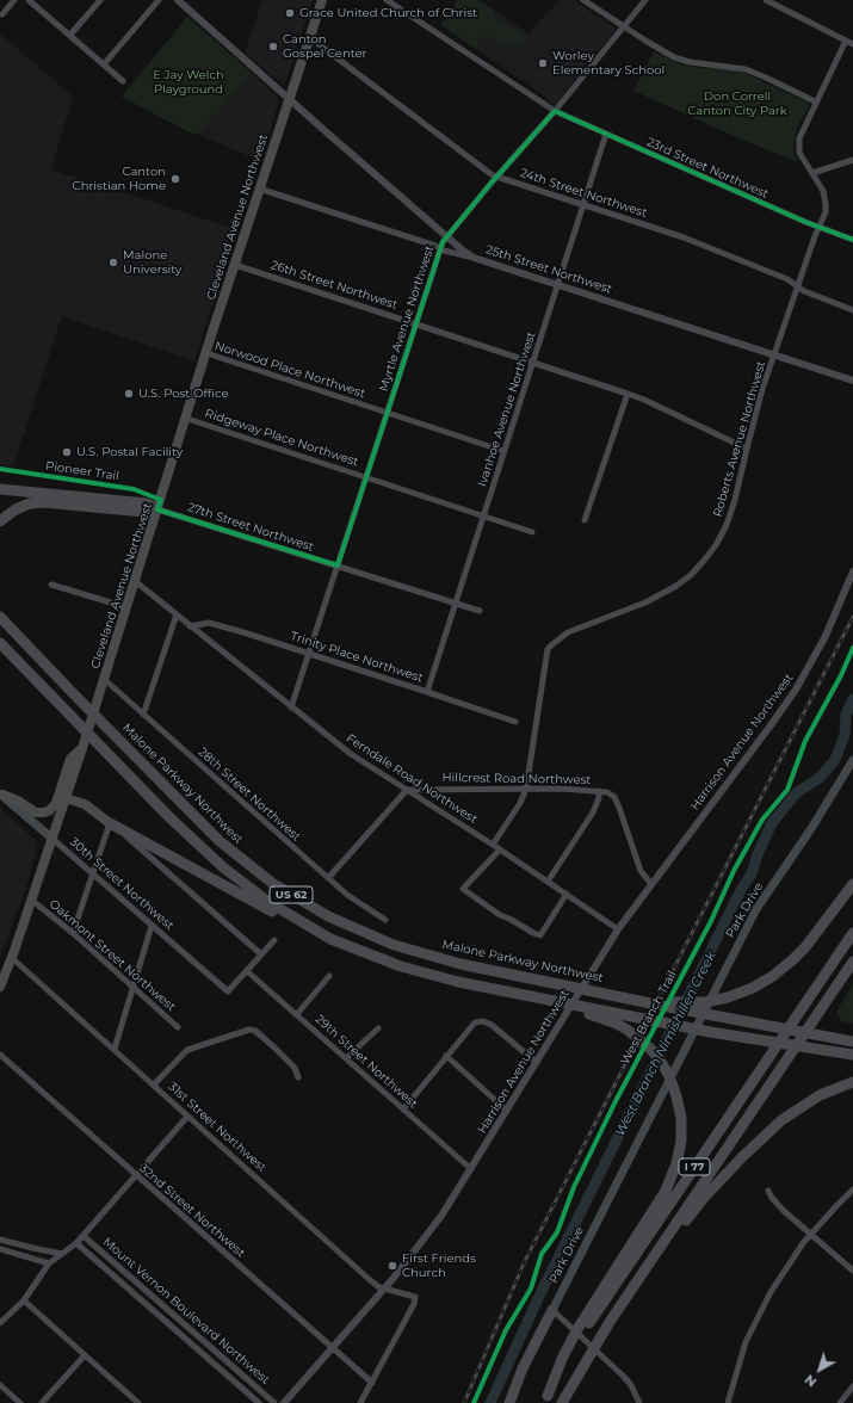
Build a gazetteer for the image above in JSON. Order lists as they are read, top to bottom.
{
  "streets": {
    "highway": ["Malone Parkway Northwest", "US 62", "I 77"],
    "main road": ["Cleveland Avenue Northwest", "30th Street Northwest", "Park Drive"],
    "street": [
      "23rd Street Northwest",
      "24th Street Northwest",
      "25th Street Northwest",
      "26th Street Northwest",
      "Myrtle Avenue Northwest",
      "Norwood Place Northwest",
      "Ivanhoe Avenue Northwest",
      "Ridgeway Place Northwest",
      "Roberts Avenue Northwest",
      "27th Street Northwest",
      "Trinity Place Northwest",
      "Harrison Avenue Northwest",
      "Ferndale Road Northwest",
      "Hillcrest Road Northwest",
      "28th Street Northwest",
      "Oakmont Street Northwest",
      "29th Street Northwest",
      "31st Street Northwest",
      "32nd Street Northwest",
      "Mount Vernon Boulevard Northwest"
    ],
    "cycle path": ["Pioneer Trail", "West Branch Trail"]
  },
  "crossings": [
    ["23rd Street Northwest", "Myrtle Avenue Northwest"],
    ["23rd Street Northwest", "Ivanhoe Avenue Northwest"],
    ["23rd Street Northwest", "Roberts Avenue Northwest"],
    ["24th Street Northwest", "Cleveland Avenue Northwest"],
    ["24th Street Northwest", "Myrtle Avenue Northwest"],
    ["24th Street Northwest", "Ivanhoe Avenue Northwest"],
    ["24th Street Northwest", "Roberts Avenue Northwest"],
    ["Cleveland Avenue Northwest", "25th Street Northwest"],
    ["Cleveland Avenue Northwest", "26th Street Northwest"],
    ["Cleveland Avenue Northwest", "Norwood Place Northwest"],
    ["Cleveland Avenue Northwest", "Ridgeway Place Northwest"],
    ["Cleveland Avenue Northwest", "27th Street Northwest"],
    ["Cleveland Avenue Northwest", "Ferndale Road Northwest"],
    ["Cleveland Avenue Northwest", "28th Street Northwest"],
    ["Cleveland Avenue Northwest", "30th Street Northwest"],
    ["Cleveland Avenue Northwest", "Oakmont Street Northwest"],
    ["Cleveland Avenue Northwest", "31st Street Northwest"],
    ["25th Street Northwest", "Myrtle Avenue Northwest"],
    ["25th Street Northwest", "Ivanhoe Avenue Northwest"],
    ["25th Street Northwest", "Roberts Avenue Northwest"],
    ["26th Street Northwest", "Myrtle Avenue Northwest"],
    ["26th Street Northwest", "Ivanhoe Avenue Northwest"],
    ["26th Street Northwest", "Roberts Avenue Northwest"],
    ["Myrtle Avenue Northwest", "Norwood Place Northwest"],
    ["Myrtle Avenue Northwest", "Ridgeway Place Northwest"],
    ["Myrtle Avenue Northwest", "27th Street Northwest"],
    ["Myrtle Avenue Northwest", "Trinity Place Northwest"],
    ["Myrtle Avenue Northwest", "Ferndale Road Northwest"],
    ["Norwood Place Northwest", "Ivanhoe Avenue Northwest"],
    ["Ivanhoe Avenue Northwest", "Ridgeway Place Northwest"],
    ["Ivanhoe Avenue Northwest", "27th Street Northwest"],
    ["Ivanhoe Avenue Northwest", "Trinity Place Northwest"],
    ["Roberts Avenue Northwest", "Ferndale Road Northwest"],
    ["Roberts Avenue Northwest", "Hillcrest Road Northwest"],
    ["Trinity Place Northwest", "Ferndale Road Northwest"],
    ["Harrison Avenue Northwest", "Ferndale Road Northwest"],
    ["Harrison Avenue Northwest", "Hillcrest Road Northwest"],
    ["Harrison Avenue Northwest", "29th Street Northwest"],
    ["Harrison Avenue Northwest", "31st Street Northwest"],
    ["Harrison Avenue Northwest", "32nd Street Northwest"],
    ["Ferndale Road Northwest", "Hillcrest Road Northwest"],
    ["30th Street Northwest", "29th Street Northwest"],
    ["31st Street Northwest", "32nd Street Northwest"]
  ],
  "water": ["West Branch Nimishillen Creek"],
  "parks": ["E Jay Welch Playground", "Don Correll Canton City Park"],
  "places": [
    "Grace United Church of Christ",
    "Canton Gospel Center",
    "Worley Elementary School",
    "Canton Christian Home",
    "Malone University",
    "U.S. Post Office",
    "U.S. Postal Facility",
    "First Friends Church"
  ],
  "north": "bottom left"
}
